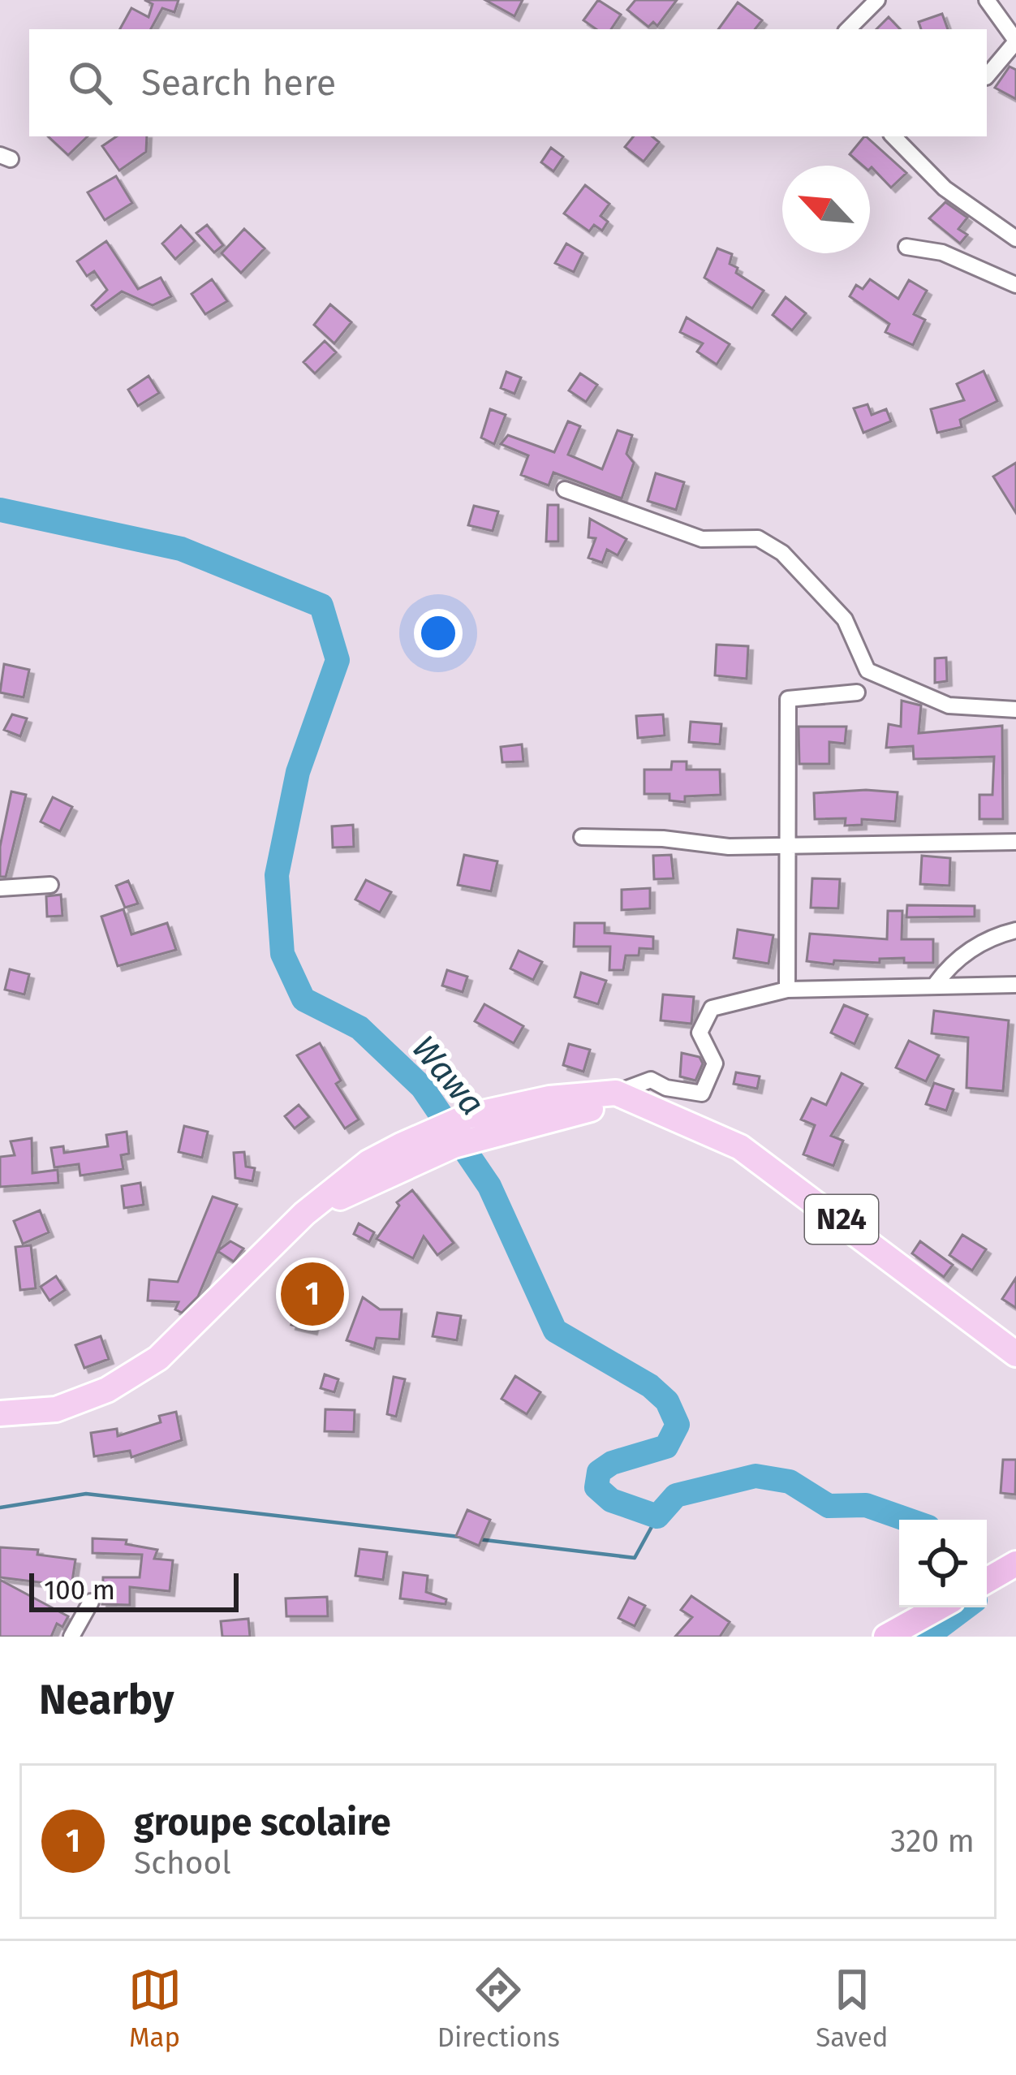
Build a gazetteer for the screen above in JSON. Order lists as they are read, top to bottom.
{
  "streets": {
    "main road": ["N24"]
  },
  "water": ["Wawa"],
  "scale_bar": "100 m",
  "north": "top left",
  "page": {
    "search": "Search here",
    "pins": "1",
    "scale": "100 m",
    "heading": "Nearby",
    "list": [
      {
        "mark": "1",
        "name": "groupe scolaire",
        "note": "School",
        "value": "320 m"
      }
    ],
    "nav": ["Map", "Directions", "Saved"]
  }
}
